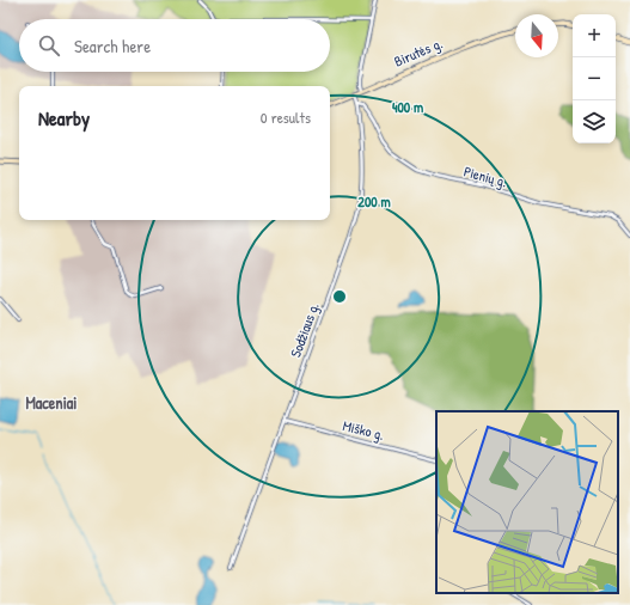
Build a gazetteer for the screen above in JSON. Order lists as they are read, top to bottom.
{
  "streets": {
    "main road": ["Birutės g."],
    "street": ["Pienių g.", "Sodžiaus g.", "Miško g."]
  },
  "crossings": [
    ["Birutės g.", "Sodžiaus g."],
    ["Pienių g.", "Sodžiaus g."],
    ["Sodžiaus g.", "Miško g."]
  ],
  "districts": ["Maceniai"],
  "north": "bottom",
  "page": {
    "map_buttons": ["+", "−"],
    "search": "Search here",
    "heading": ["Nearby", "0 results"]
  },
  "rings": ["400 m", "200 m"]
}
